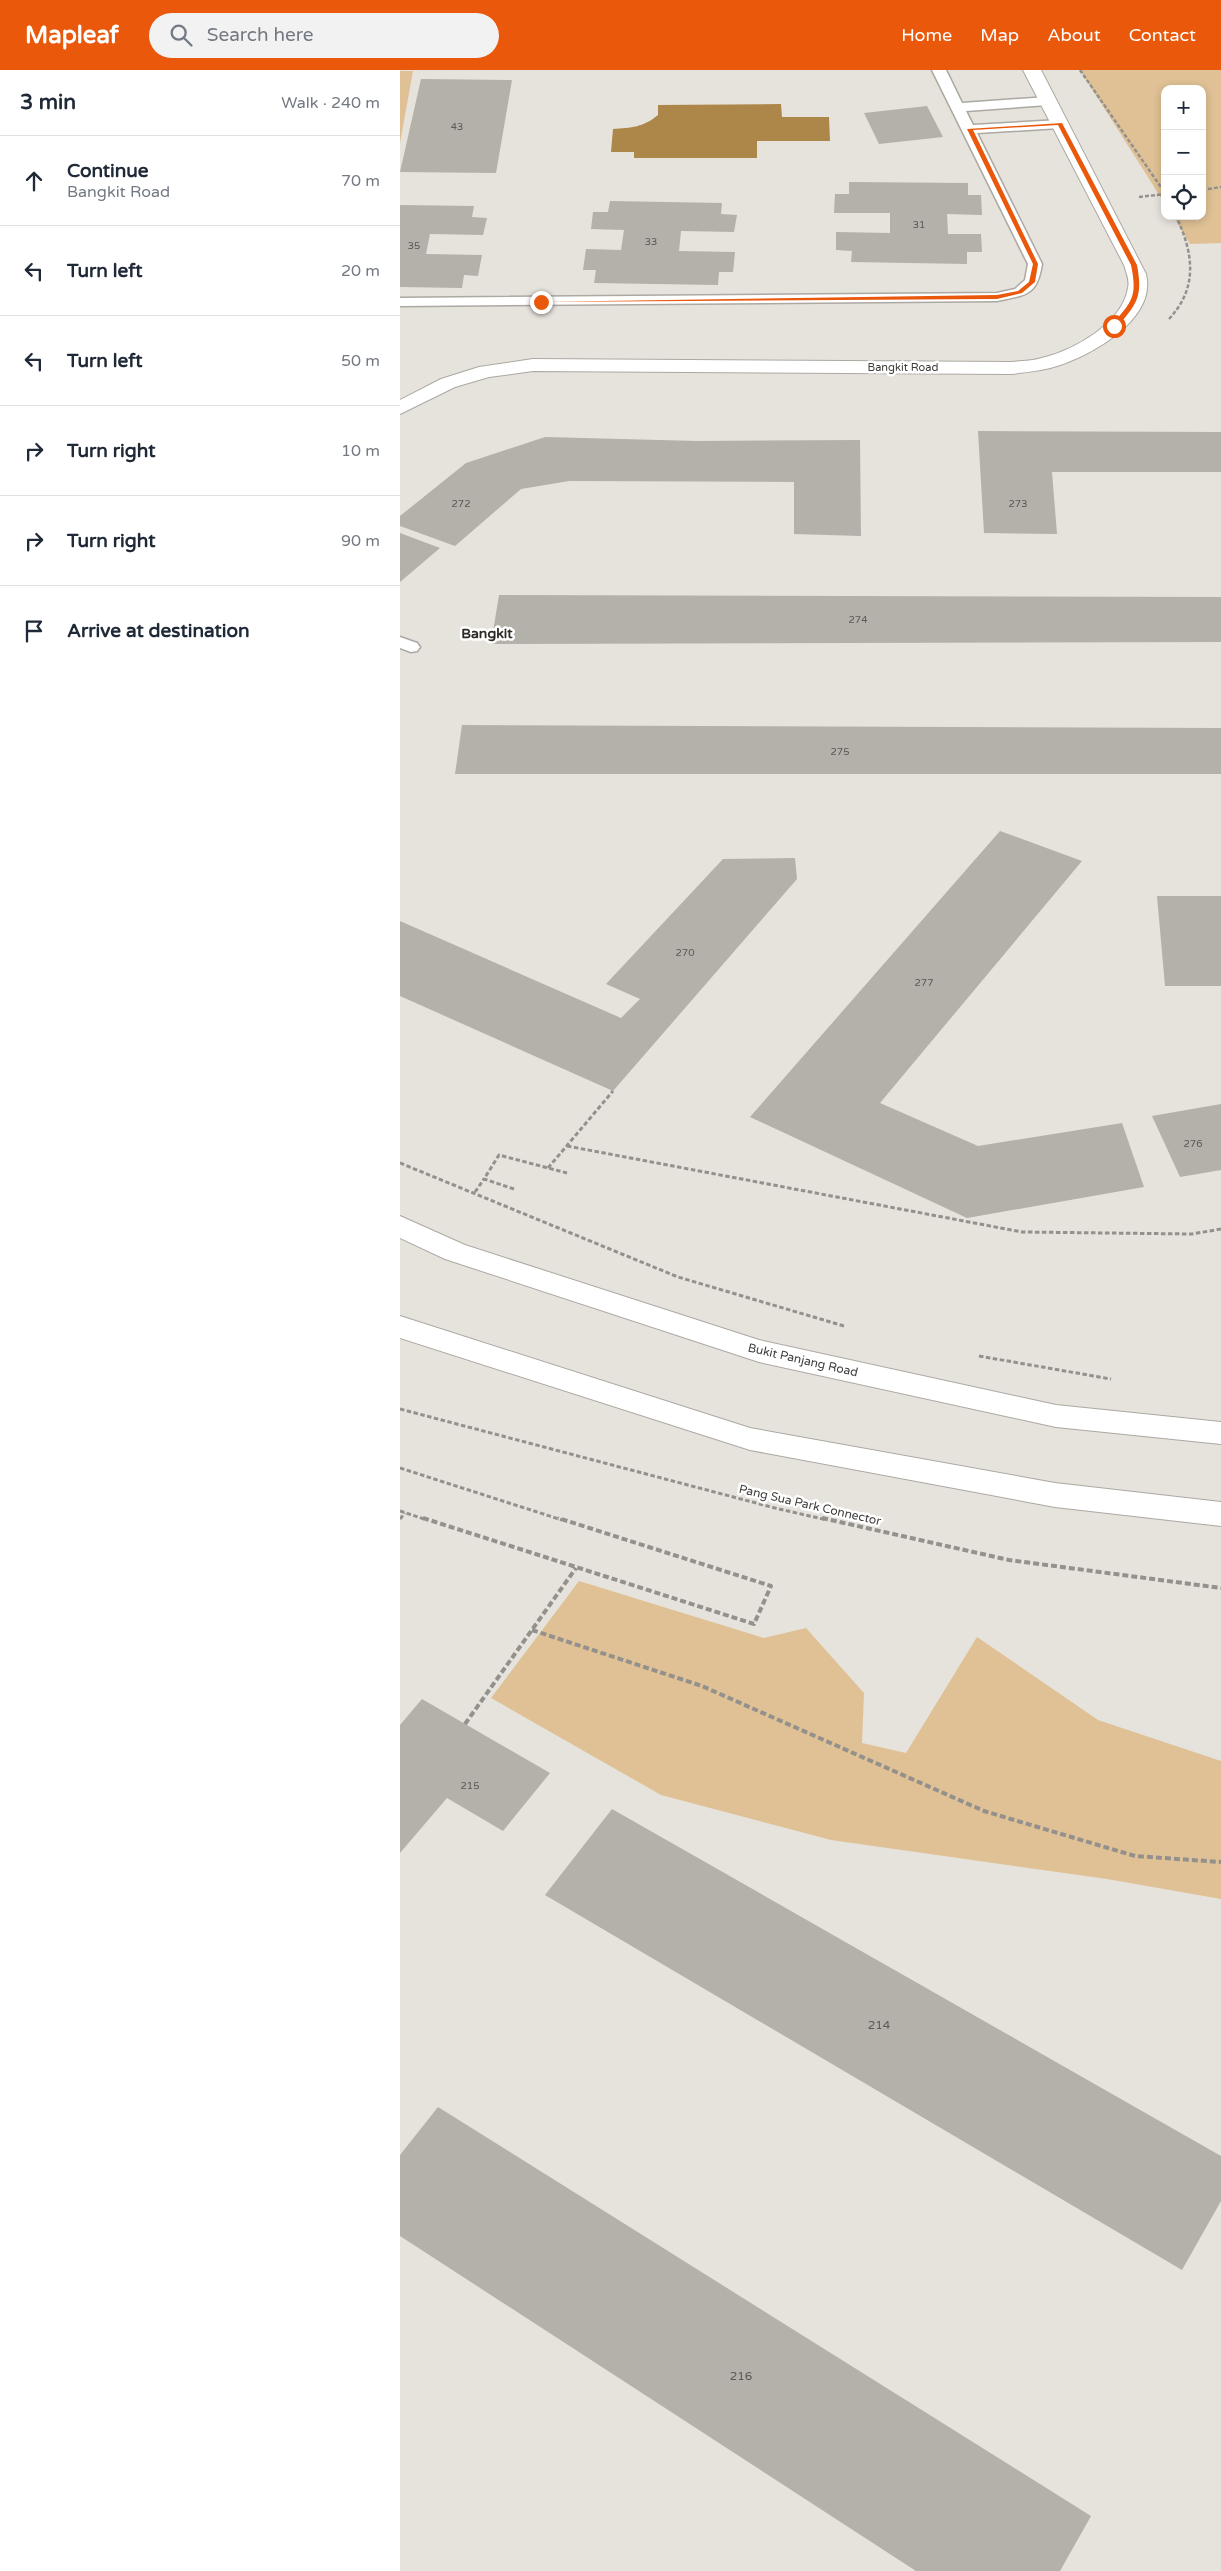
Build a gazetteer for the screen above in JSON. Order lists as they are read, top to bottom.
{
  "streets": {
    "street": ["Bangkit Road", "Bukit Panjang Road"],
    "path": ["Pang Sua Park Connector"]
  },
  "districts": ["Bangkit"],
  "house_numbers": [
    "43",
    "31",
    "33",
    "35",
    "272",
    "273",
    "274",
    "275",
    "270",
    "277",
    "276",
    "215",
    "214",
    "216"
  ],
  "page": {
    "header": "Mapleaf",
    "search": "Search here",
    "nav": [
      "Home",
      "Map",
      "About",
      "Contact"
    ],
    "heading": ["3 min", "Walk · 240 m"],
    "map_buttons": ["+", "−"],
    "list": [
      ["Continue", "Bangkit Road", "70 m"],
      ["Turn left", "20 m"],
      ["Turn left", "50 m"],
      ["Turn right", "10 m"],
      ["Turn right", "90 m"],
      "Arrive at destination"
    ]
  }
}
